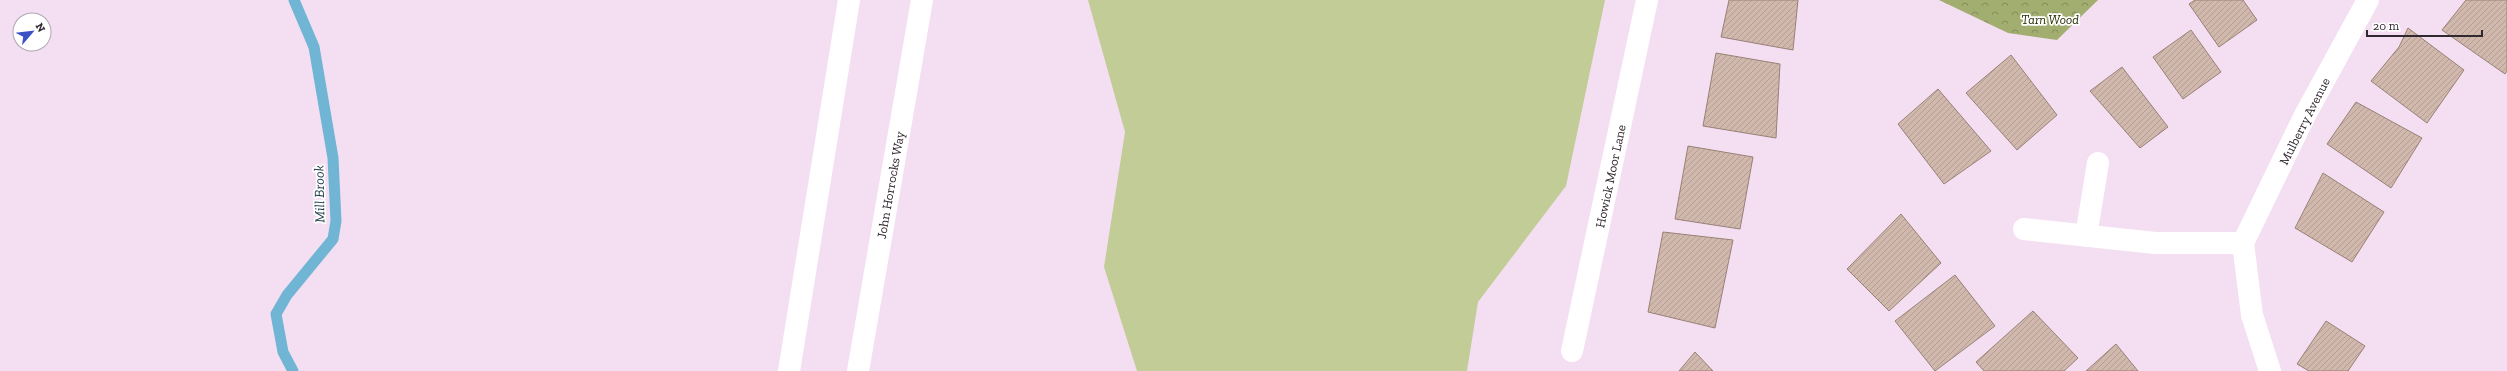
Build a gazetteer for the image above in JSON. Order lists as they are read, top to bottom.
{
  "streets": {
    "main road": ["Mulberry Avenue", "Howick Moor Lane", "John Horrocks Way"]
  },
  "water": ["Mill Brook"],
  "parks": ["Tarn Wood"],
  "scale_bar": "20 m",
  "north": "top right"
}
